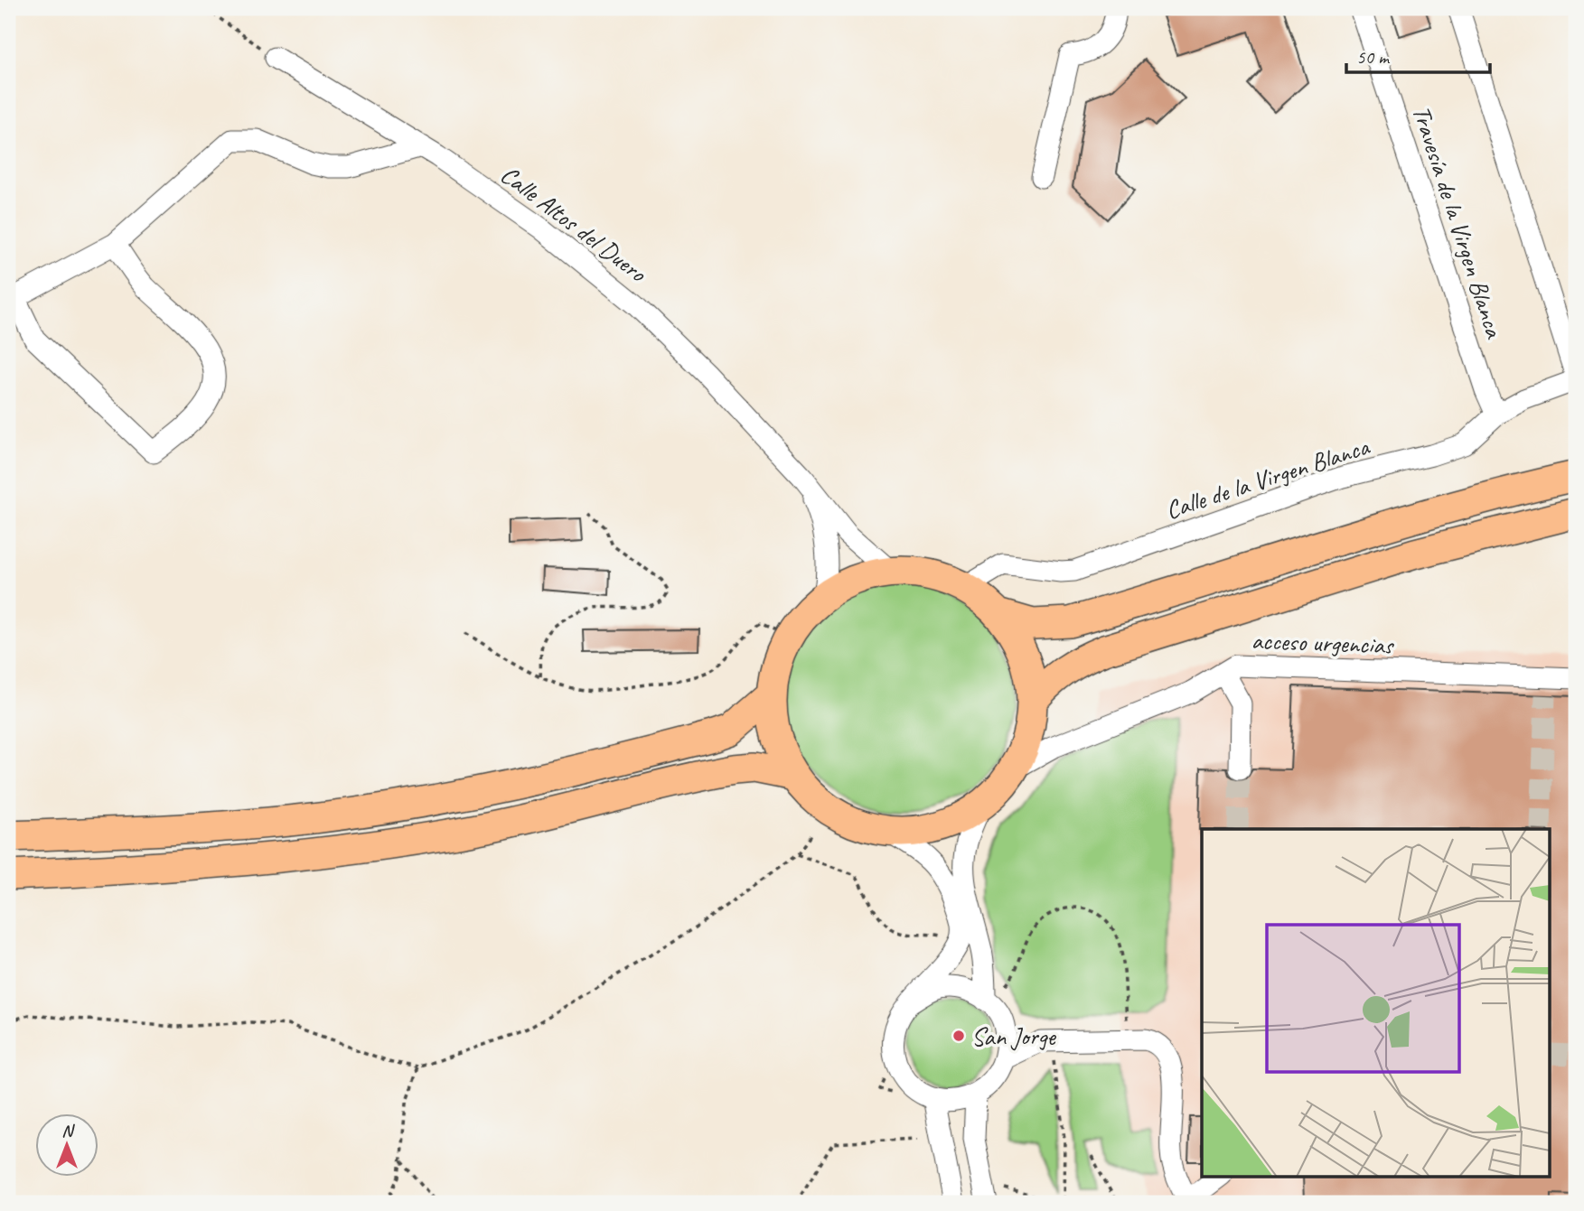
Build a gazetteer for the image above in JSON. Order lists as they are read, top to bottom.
{
  "streets": {
    "street": [
      "Travesía de la Virgen Blanca",
      "Calle Altos del Duero",
      "Calle de la Virgen Blanca",
      "acceso urgencias"
    ]
  },
  "crossings": [
    ["Travesía de la Virgen Blanca", "Calle de la Virgen Blanca"]
  ],
  "places": ["San Jorge"],
  "scale_bar": "50 m",
  "north": "top"
}
